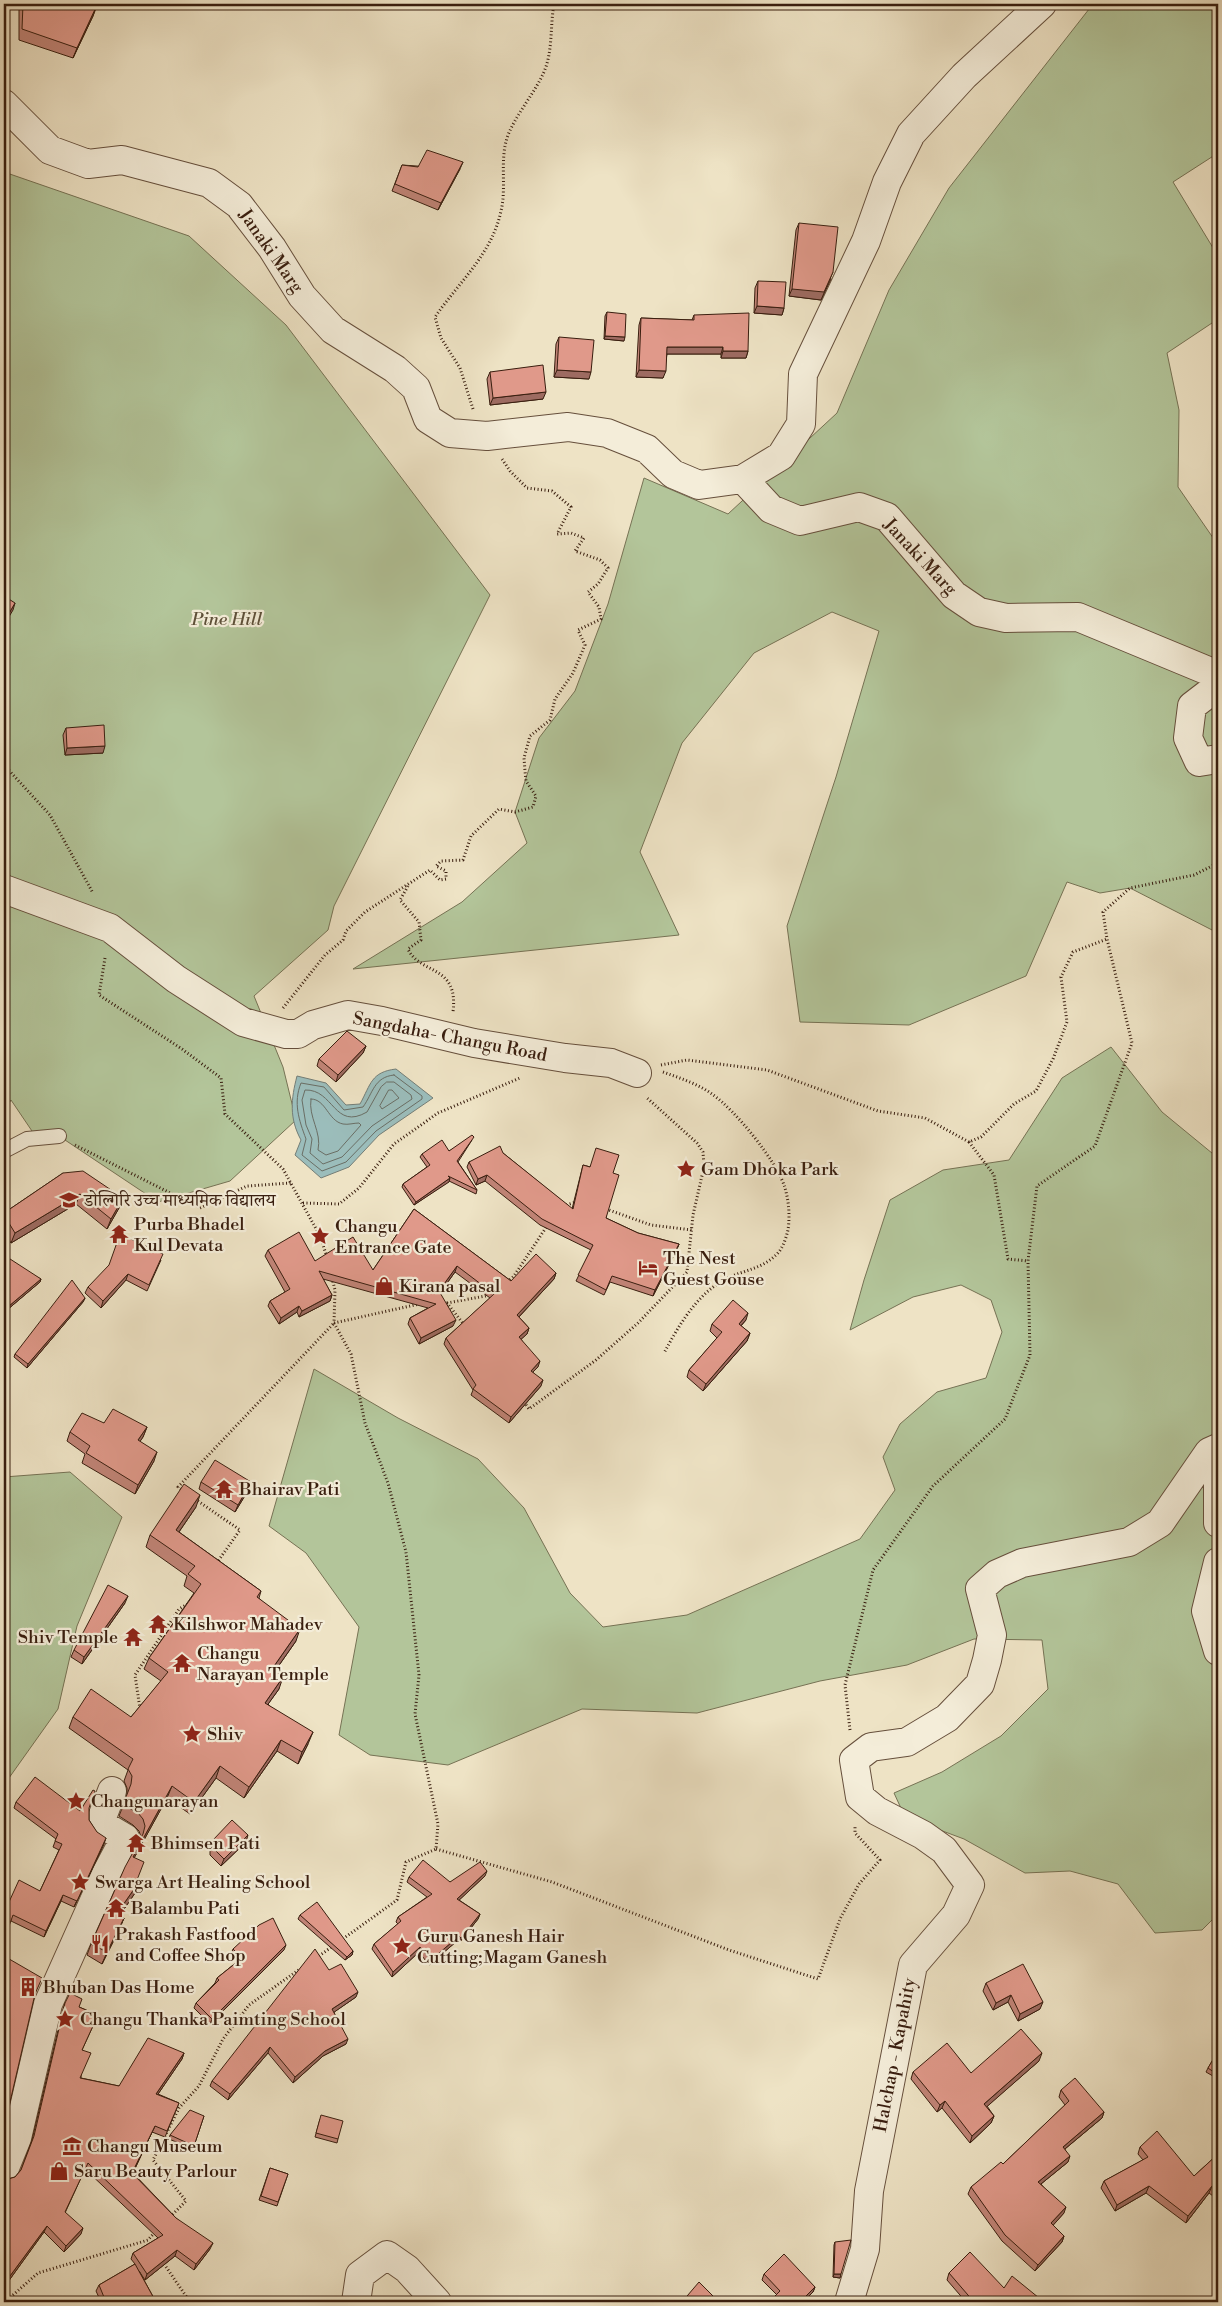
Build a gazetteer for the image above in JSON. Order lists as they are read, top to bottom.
{
  "streets": {
    "street": ["Janaki Marg", "Sangdaha- Changu Road", "Halchap - Kapahity"]
  },
  "parks": ["Pine Hill"],
  "places": {
    "place": [
      "Gam Dhoka Park",
      "Changu Entrance Gate",
      "Shiv",
      "Changunarayan",
      "Swarga Art Healing School",
      "Guru Ganesh Hair Cutting;Magam Ganesh",
      "Changu Thanka Paimting School"
    ],
    "school or university": ["डोल्गिरि उच्च माध्यमिक विद्यालय"],
    "temple": [
      "Purba Bhadel Kul Devata",
      "Bhairav Pati",
      "Kilshwor Mahadev",
      "Shiv Temple",
      "Changu Narayan Temple",
      "Bhimsen Pati",
      "Balambu Pati"
    ],
    "hotel": ["The Nest Guest Gouse"],
    "shop": ["Kirana pasal", "Saru Beauty Parlour"],
    "restaurant": ["Prakash Fastfood and Coffee Shop"],
    "building": ["Bhuban Das Home"],
    "museum": ["Changu Museum"]
  }
}
